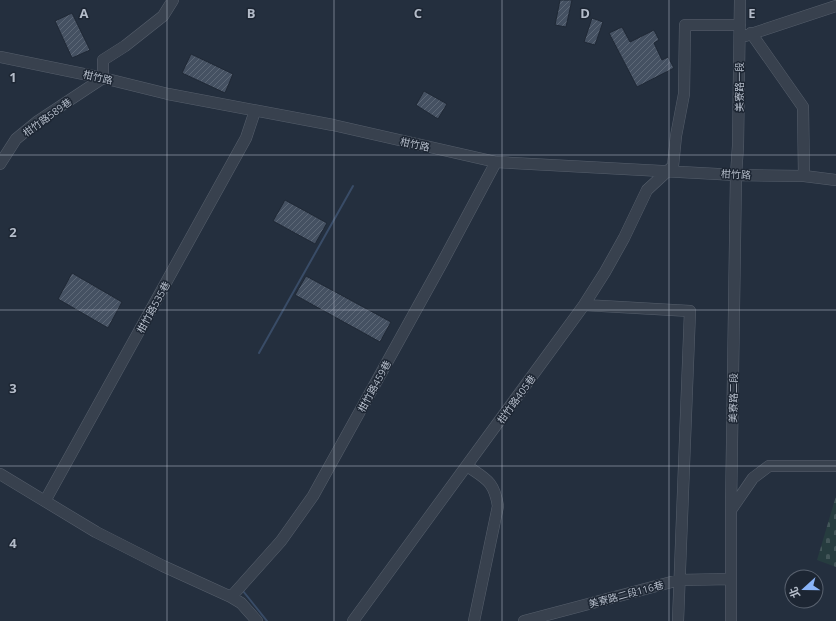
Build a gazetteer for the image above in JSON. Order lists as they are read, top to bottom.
{
  "streets": {
    "street": [
      "柑竹路",
      "美寮路一段",
      "柑竹路589巷",
      "柑竹路535巷",
      "柑竹路459巷",
      "美寮路二段",
      "柑竹路405巷",
      "美寮路二段116巷"
    ]
  },
  "crossings": [
    ["柑竹路", "美寮路一段"],
    ["柑竹路", "柑竹路589巷"],
    ["柑竹路", "柑竹路535巷"],
    ["柑竹路", "柑竹路459巷"],
    ["柑竹路", "美寮路二段"],
    ["柑竹路", "柑竹路405巷"],
    ["美寮路一段", "美寮路二段"],
    ["美寮路二段", "美寮路二段116巷"]
  ],
  "north": "left",
  "grid": {
    "columns": [
      "A",
      "B",
      "C",
      "D",
      "E"
    ],
    "rows": [
      "1",
      "2",
      "3",
      "4"
    ]
  }
}
